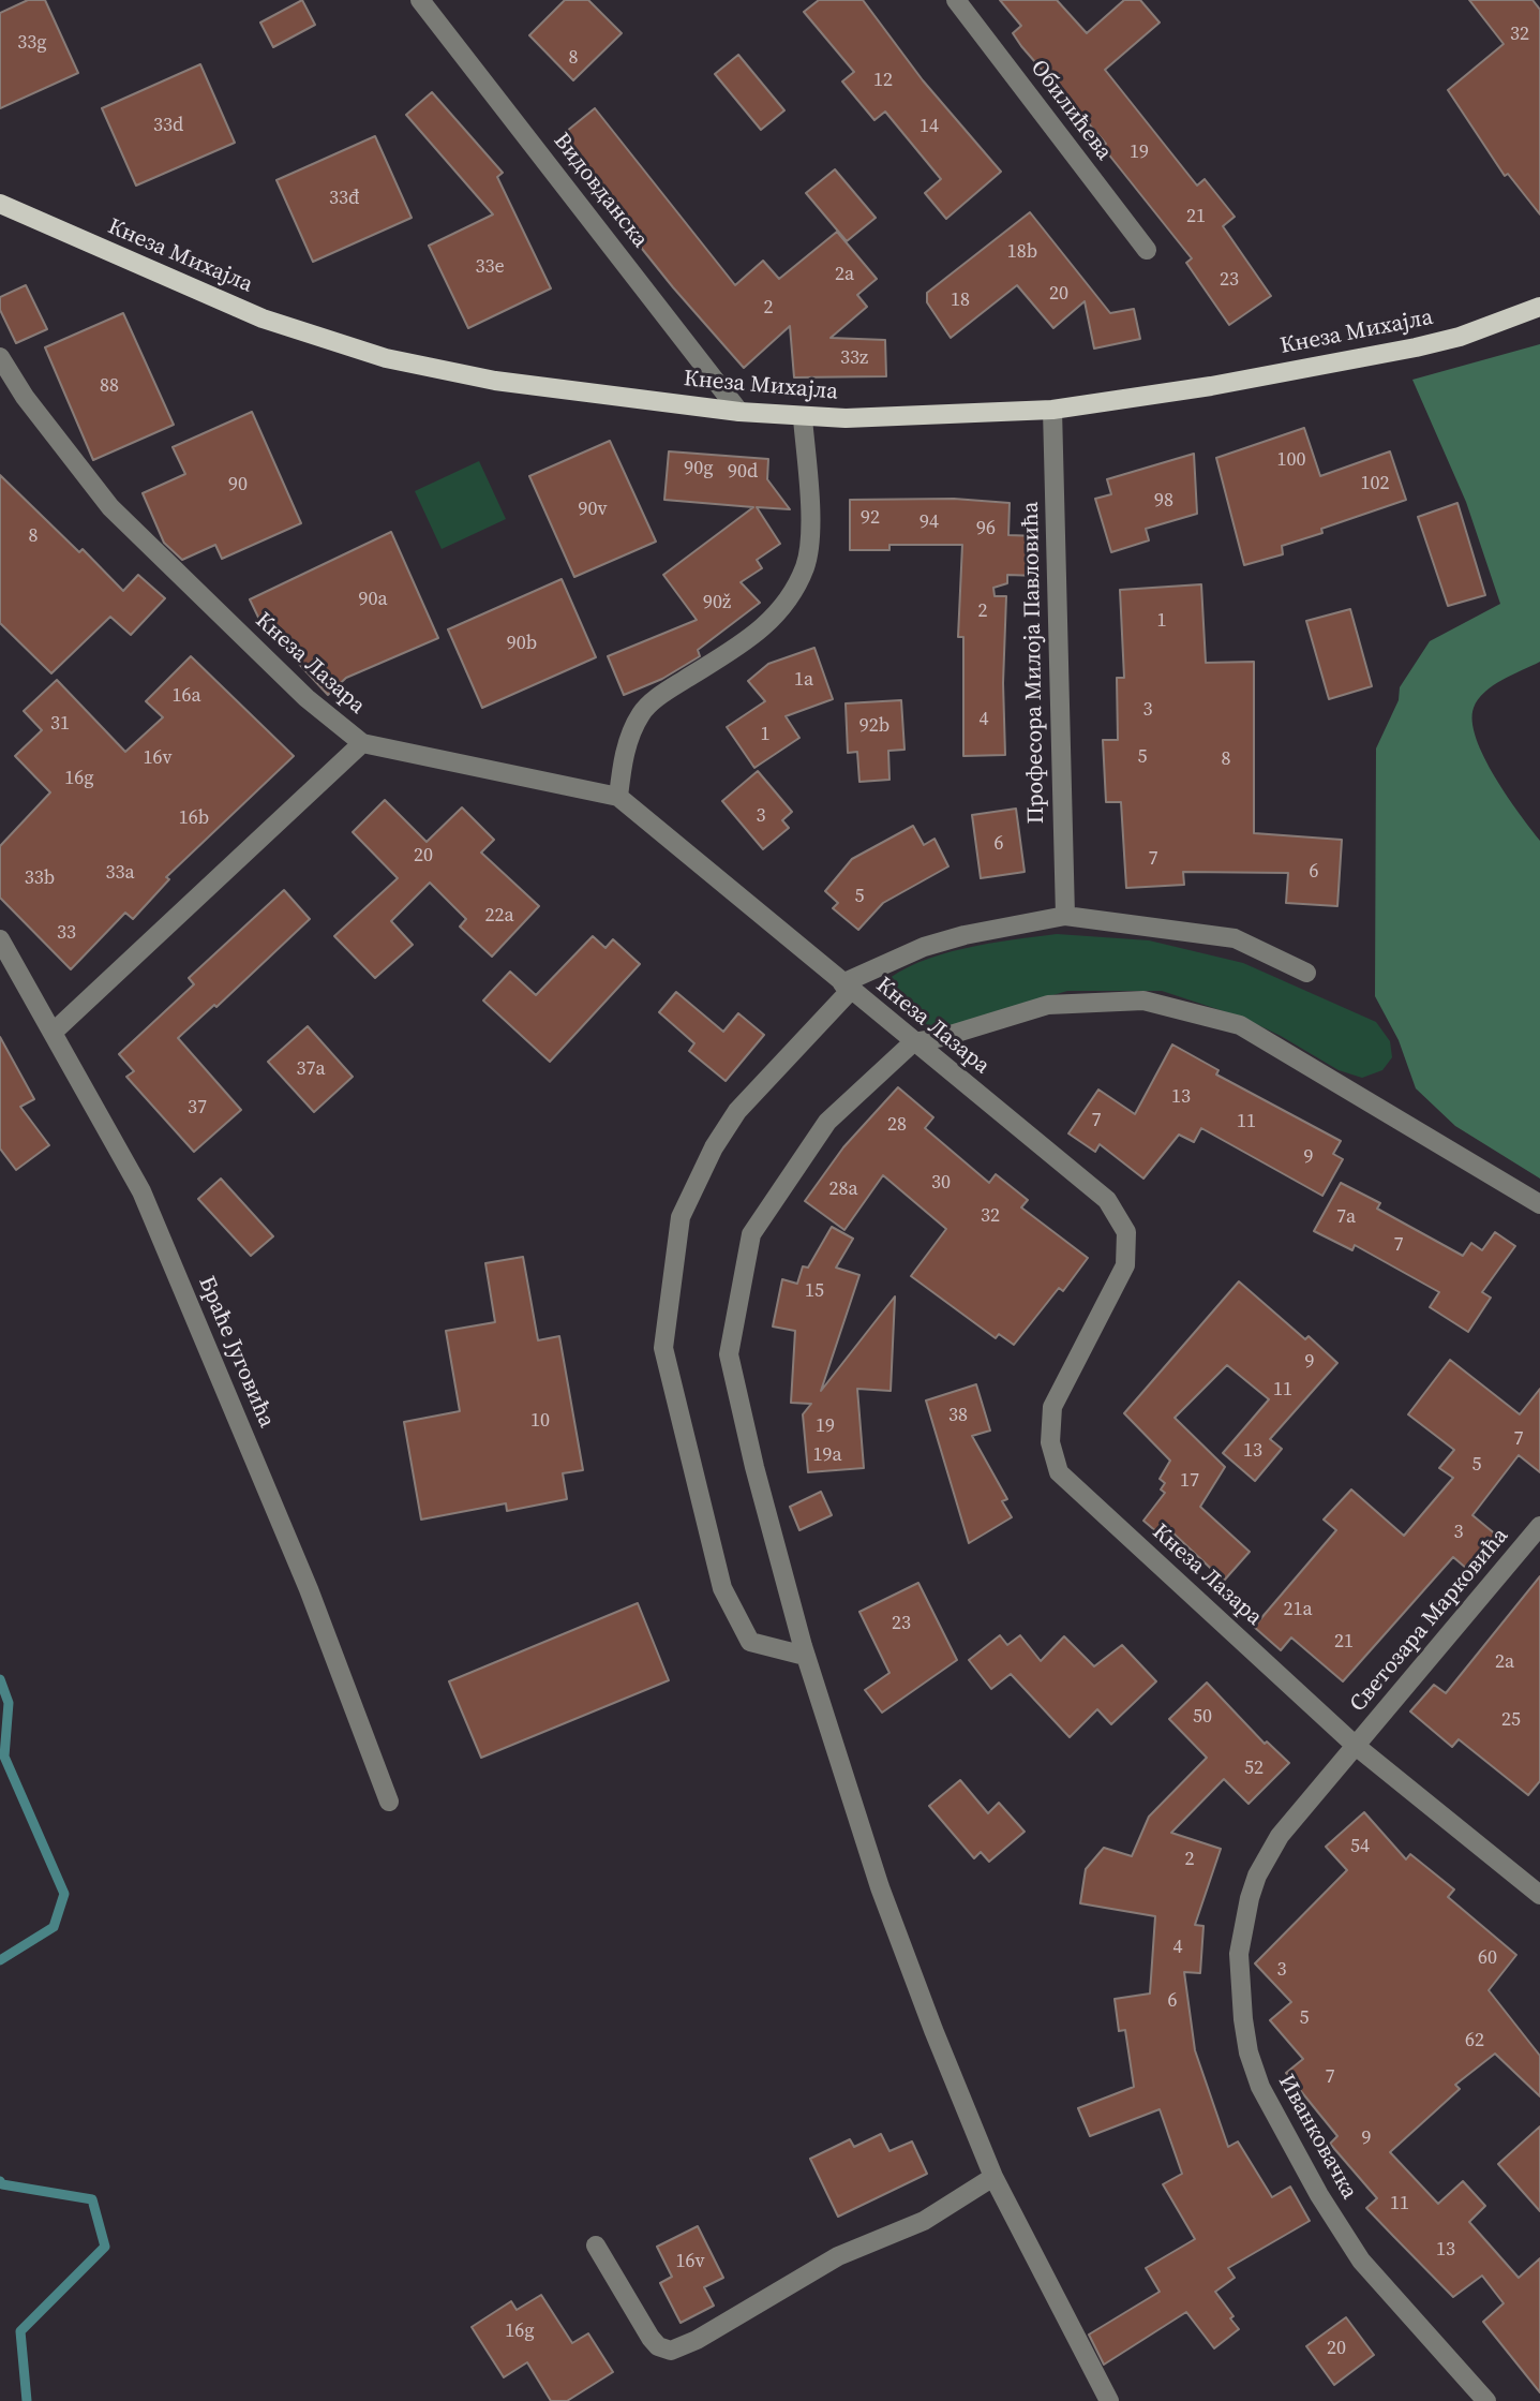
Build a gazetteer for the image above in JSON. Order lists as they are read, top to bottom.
{
  "streets": {
    "main road": ["Кнеза Михајла"],
    "street": [
      "Обилићева",
      "Видовданска",
      "Професора Милоја Павловића",
      "Кнеза Лазара",
      "Браће Југовића",
      "Светозара Марковића",
      "Иванковачка"
    ]
  },
  "crossings": [
    ["Видовданска", "Кнеза Михајла"],
    ["Кнеза Михајла", "Професора Милоја Павловића"],
    ["Кнеза Лазара", "Светозара Марковића"],
    ["Кнеза Лазара", "Иванковачка"],
    ["Светозара Марковића", "Иванковачка"]
  ],
  "house_numbers": [
    "32",
    "33g",
    "8",
    "12",
    "33d",
    "14",
    "19",
    "33đ",
    "21",
    "18b",
    "33e",
    "2a",
    "23",
    "20",
    "18",
    "2",
    "33z",
    "88",
    "100",
    "90g",
    "90d",
    "102",
    "90",
    "98",
    "90v",
    "92",
    "94",
    "96",
    "8",
    "90a",
    "90ž",
    "2",
    "1",
    "90b",
    "1a",
    "16a",
    "3",
    "4",
    "31",
    "92b",
    "1",
    "5",
    "16v",
    "8",
    "16g",
    "3",
    "16b",
    "6",
    "20",
    "7",
    "6",
    "33a",
    "33b",
    "5",
    "22a",
    "33",
    "37a",
    "13",
    "37",
    "7",
    "11",
    "28",
    "9",
    "30",
    "28a",
    "32",
    "7a",
    "7",
    "15",
    "9",
    "11",
    "38",
    "10",
    "19",
    "7",
    "13",
    "19a",
    "5",
    "17",
    "3",
    "21a",
    "23",
    "21",
    "2a",
    "50",
    "25",
    "52",
    "54",
    "2",
    "4",
    "60",
    "3",
    "6",
    "5",
    "62",
    "7",
    "9",
    "11",
    "13",
    "16v",
    "16g",
    "20"
  ]
}
